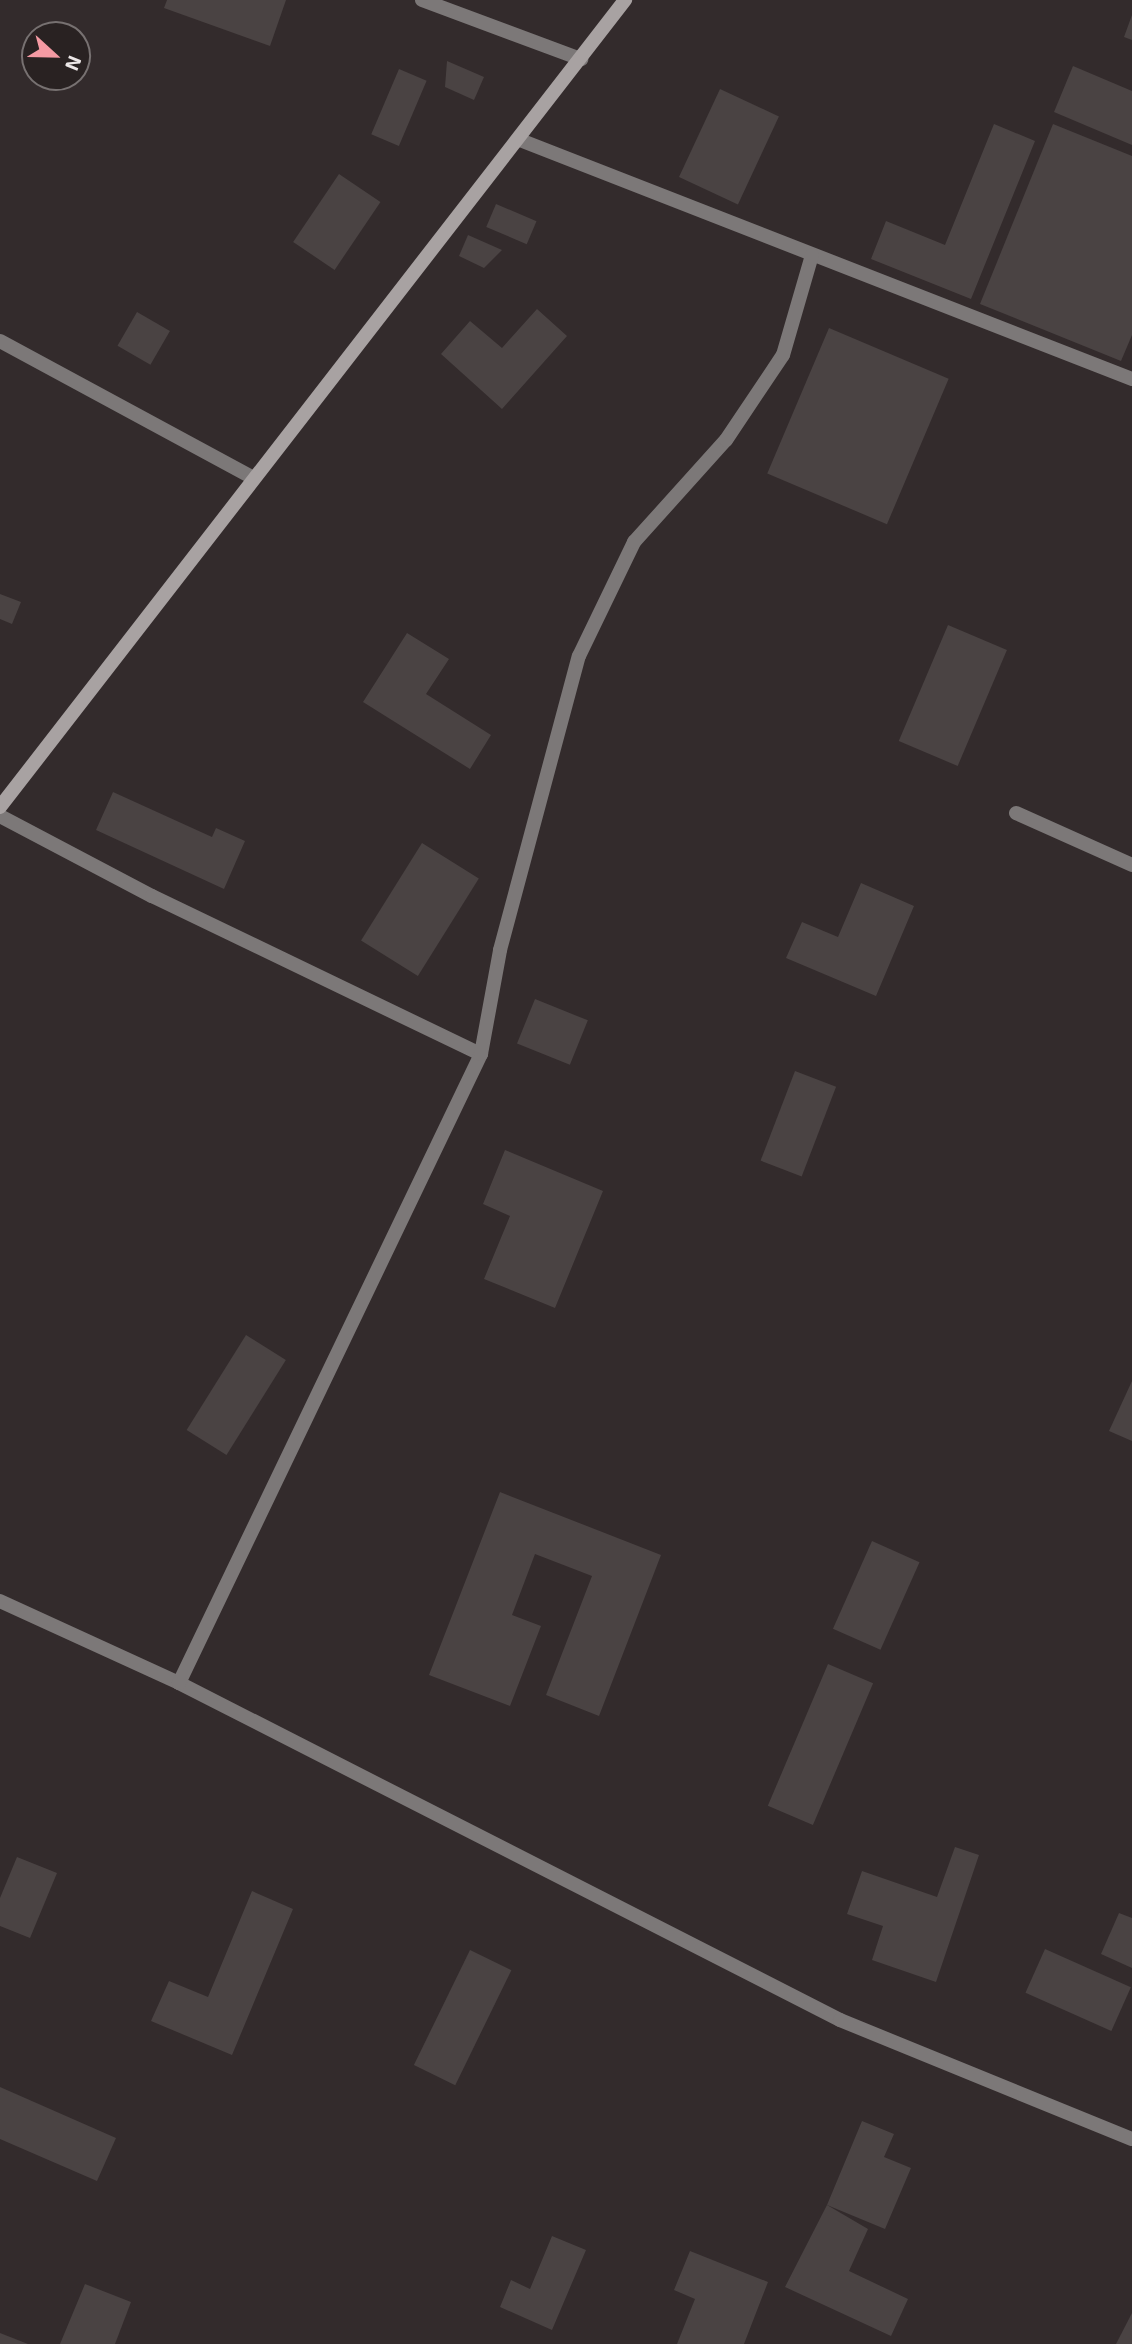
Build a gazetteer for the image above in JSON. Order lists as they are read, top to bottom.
{
  "north": "right"
}
